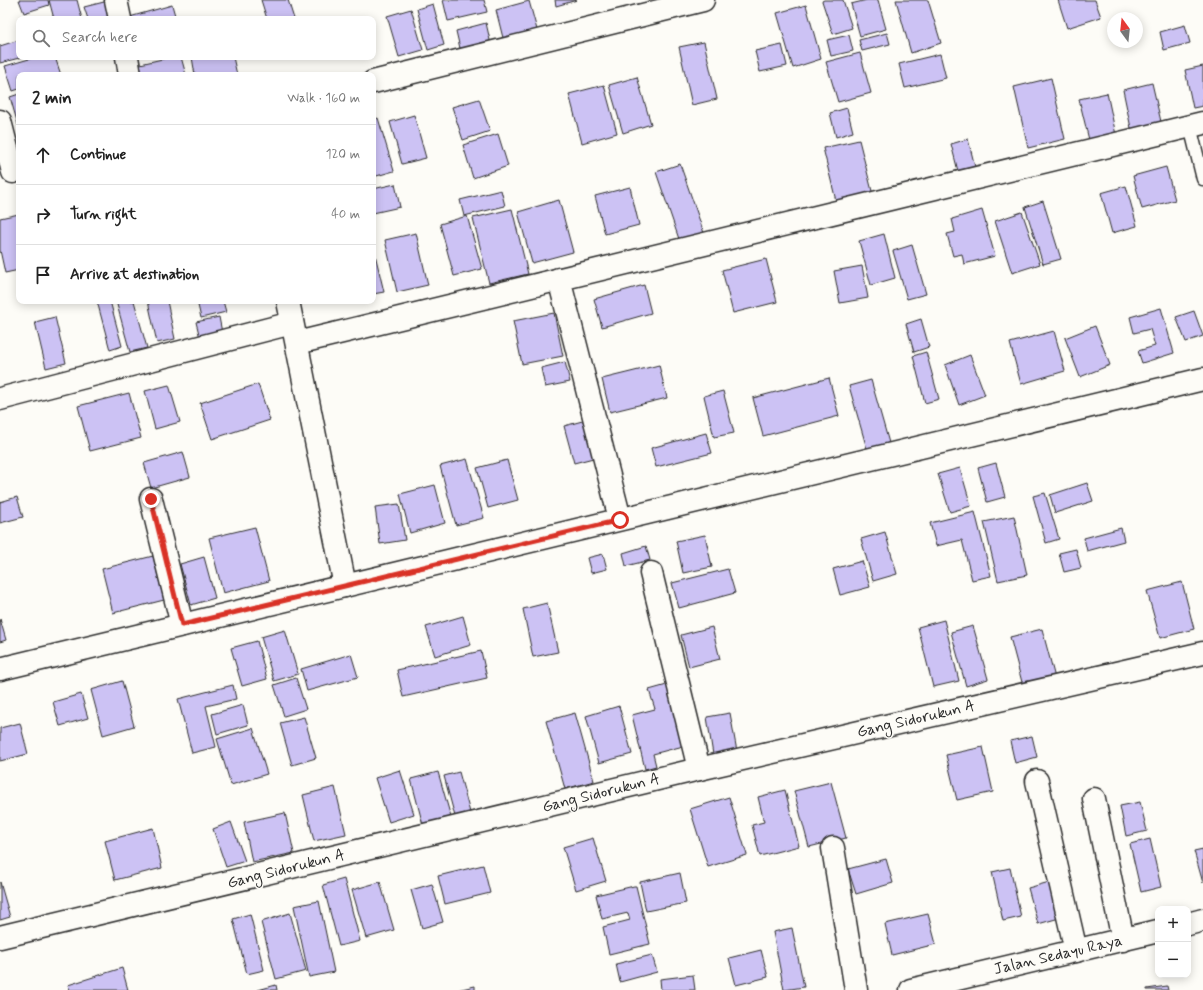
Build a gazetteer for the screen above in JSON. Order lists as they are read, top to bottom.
{
  "streets": {
    "street": ["Gang Sidorukun A", "Jalan Sedayu Raya"]
  },
  "north": "top",
  "page": {
    "search": "Search here",
    "heading": ["2 min", "Walk · 160 m"],
    "list": [
      ["Continue", "120 m"],
      ["Turn right", "40 m"],
      "Arrive at destination"
    ],
    "map_buttons": ["+", "−"]
  }
}
